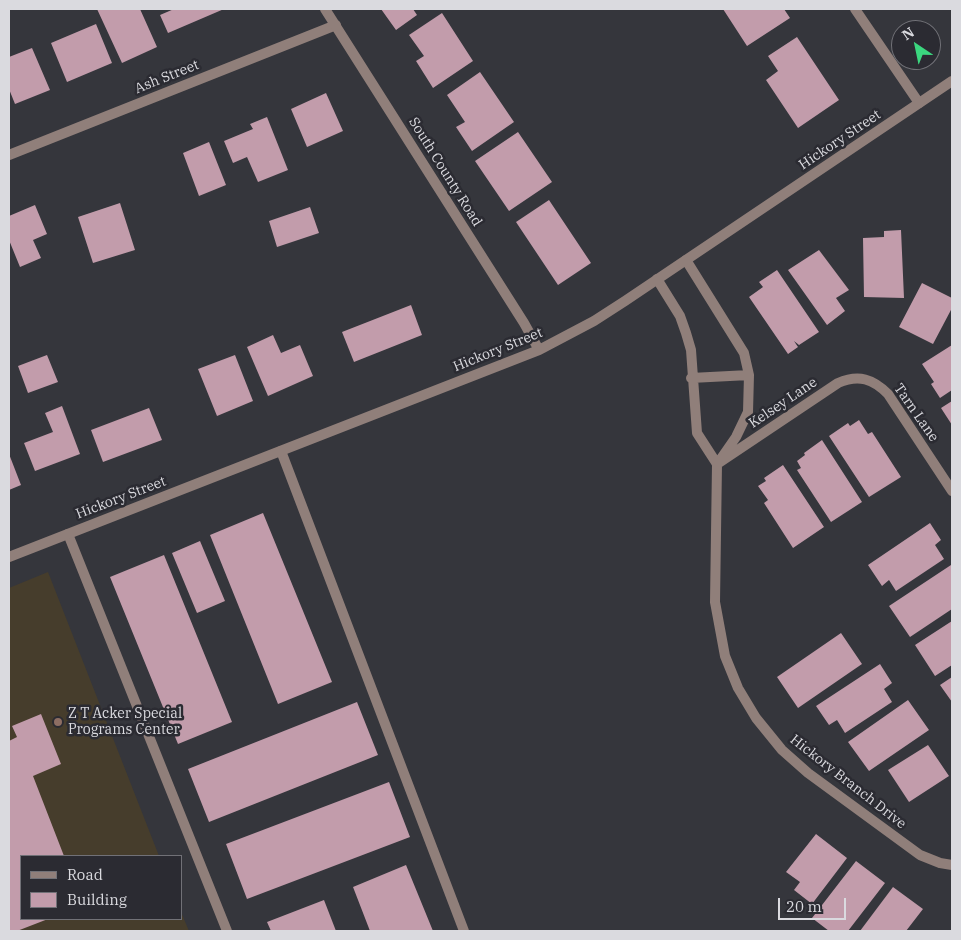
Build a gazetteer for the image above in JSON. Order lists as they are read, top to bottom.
{
  "streets": {
    "street": [
      "Ash Street",
      "Hickory Street",
      "South County Road",
      "Kelsey Lane",
      "Tarn Lane",
      "Hickory Branch Drive"
    ]
  },
  "crossings": [
    ["Ash Street", "South County Road"],
    ["Hickory Street", "South County Road"],
    ["Kelsey Lane", "Tarn Lane"],
    ["Kelsey Lane", "Hickory Branch Drive"]
  ],
  "places": ["Z T Acker Special Programs Center"],
  "legend": ["Road", "Building"],
  "scale_bar": "20 m",
  "north": "top left"
}
